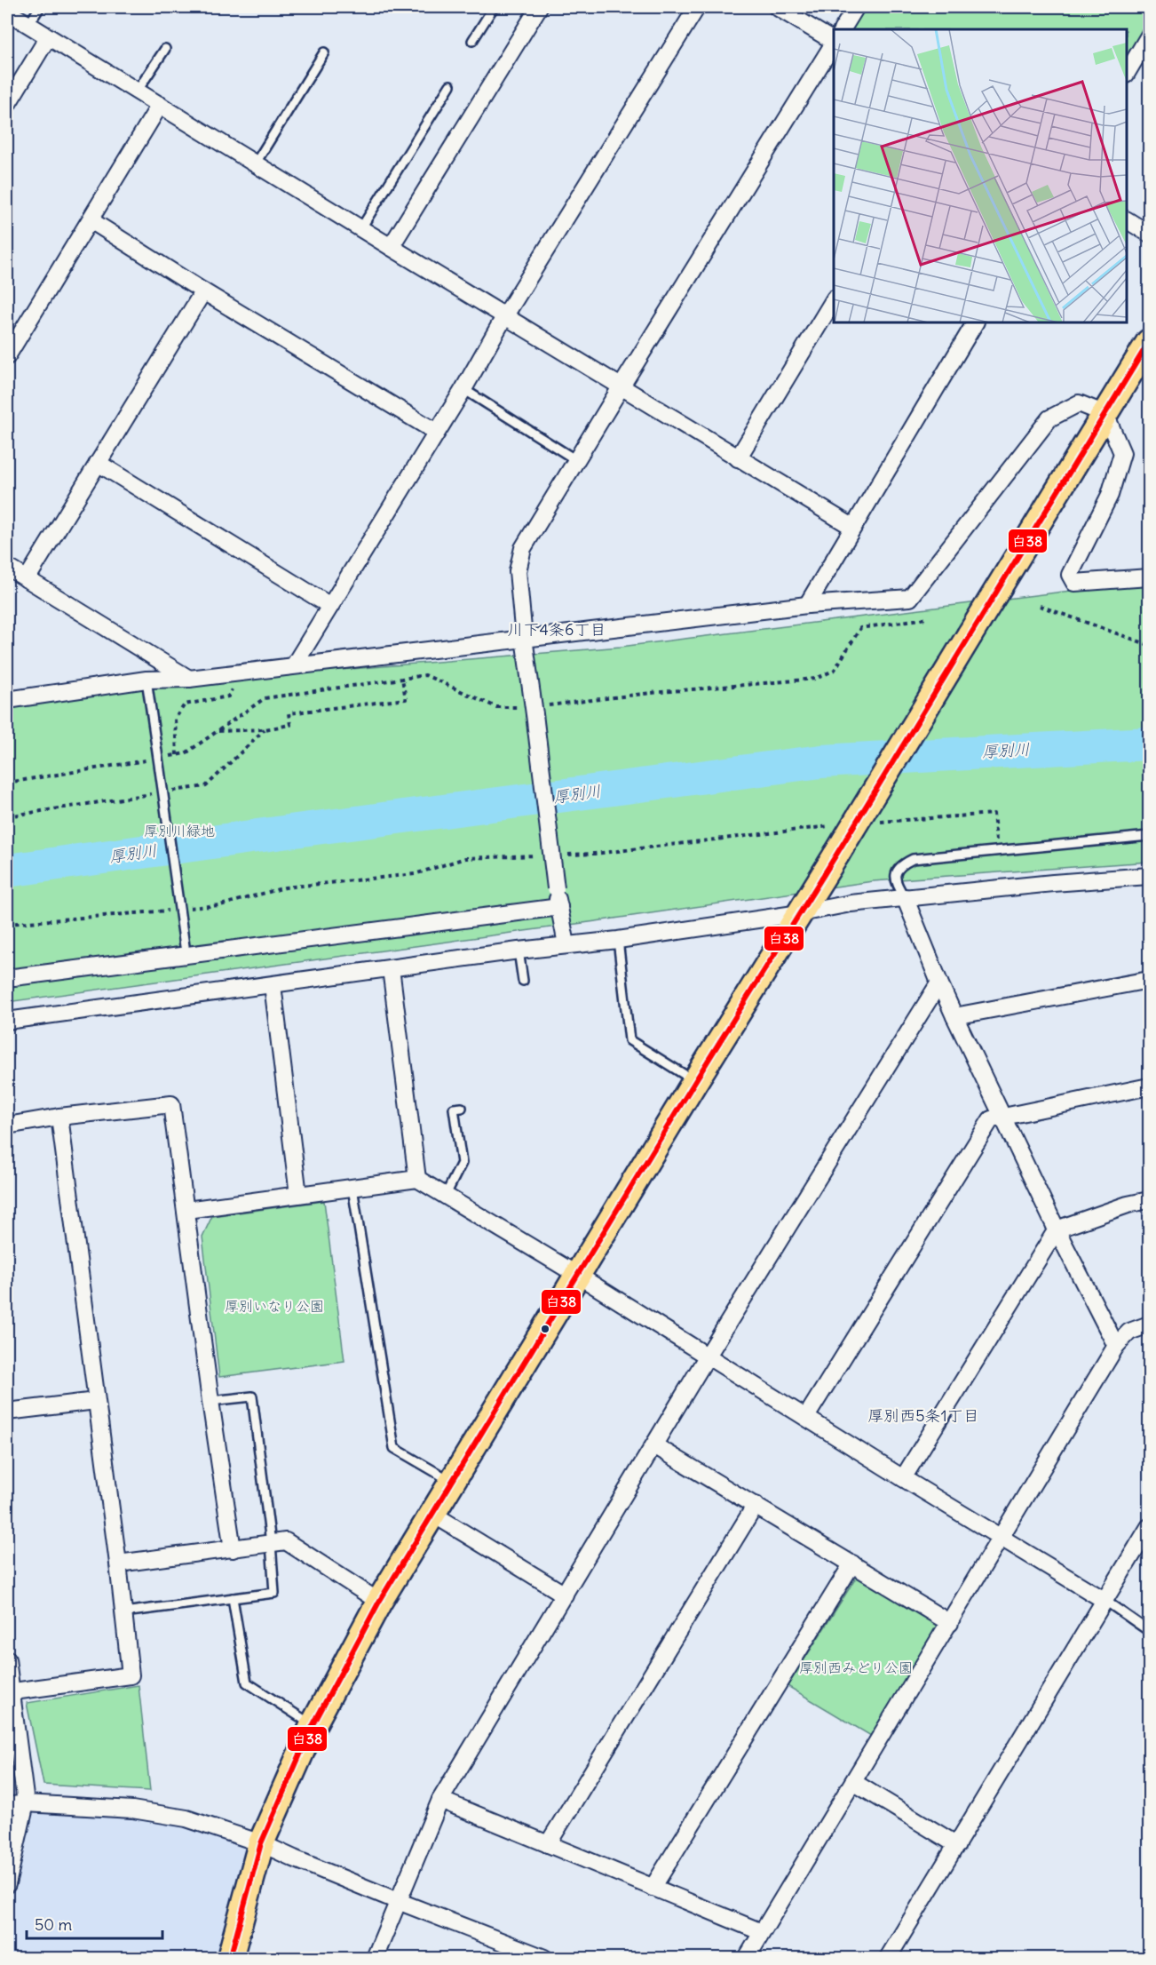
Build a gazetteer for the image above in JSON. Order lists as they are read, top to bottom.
{
  "districts": ["川下4条6丁目", "厚別西5条1丁目"],
  "water": ["厚別川"],
  "parks": ["厚別川緑地", "厚別いなり公園", "厚別西みどり公園"],
  "lines": ["transit line 白38"],
  "scale_bar": "50 m"
}
